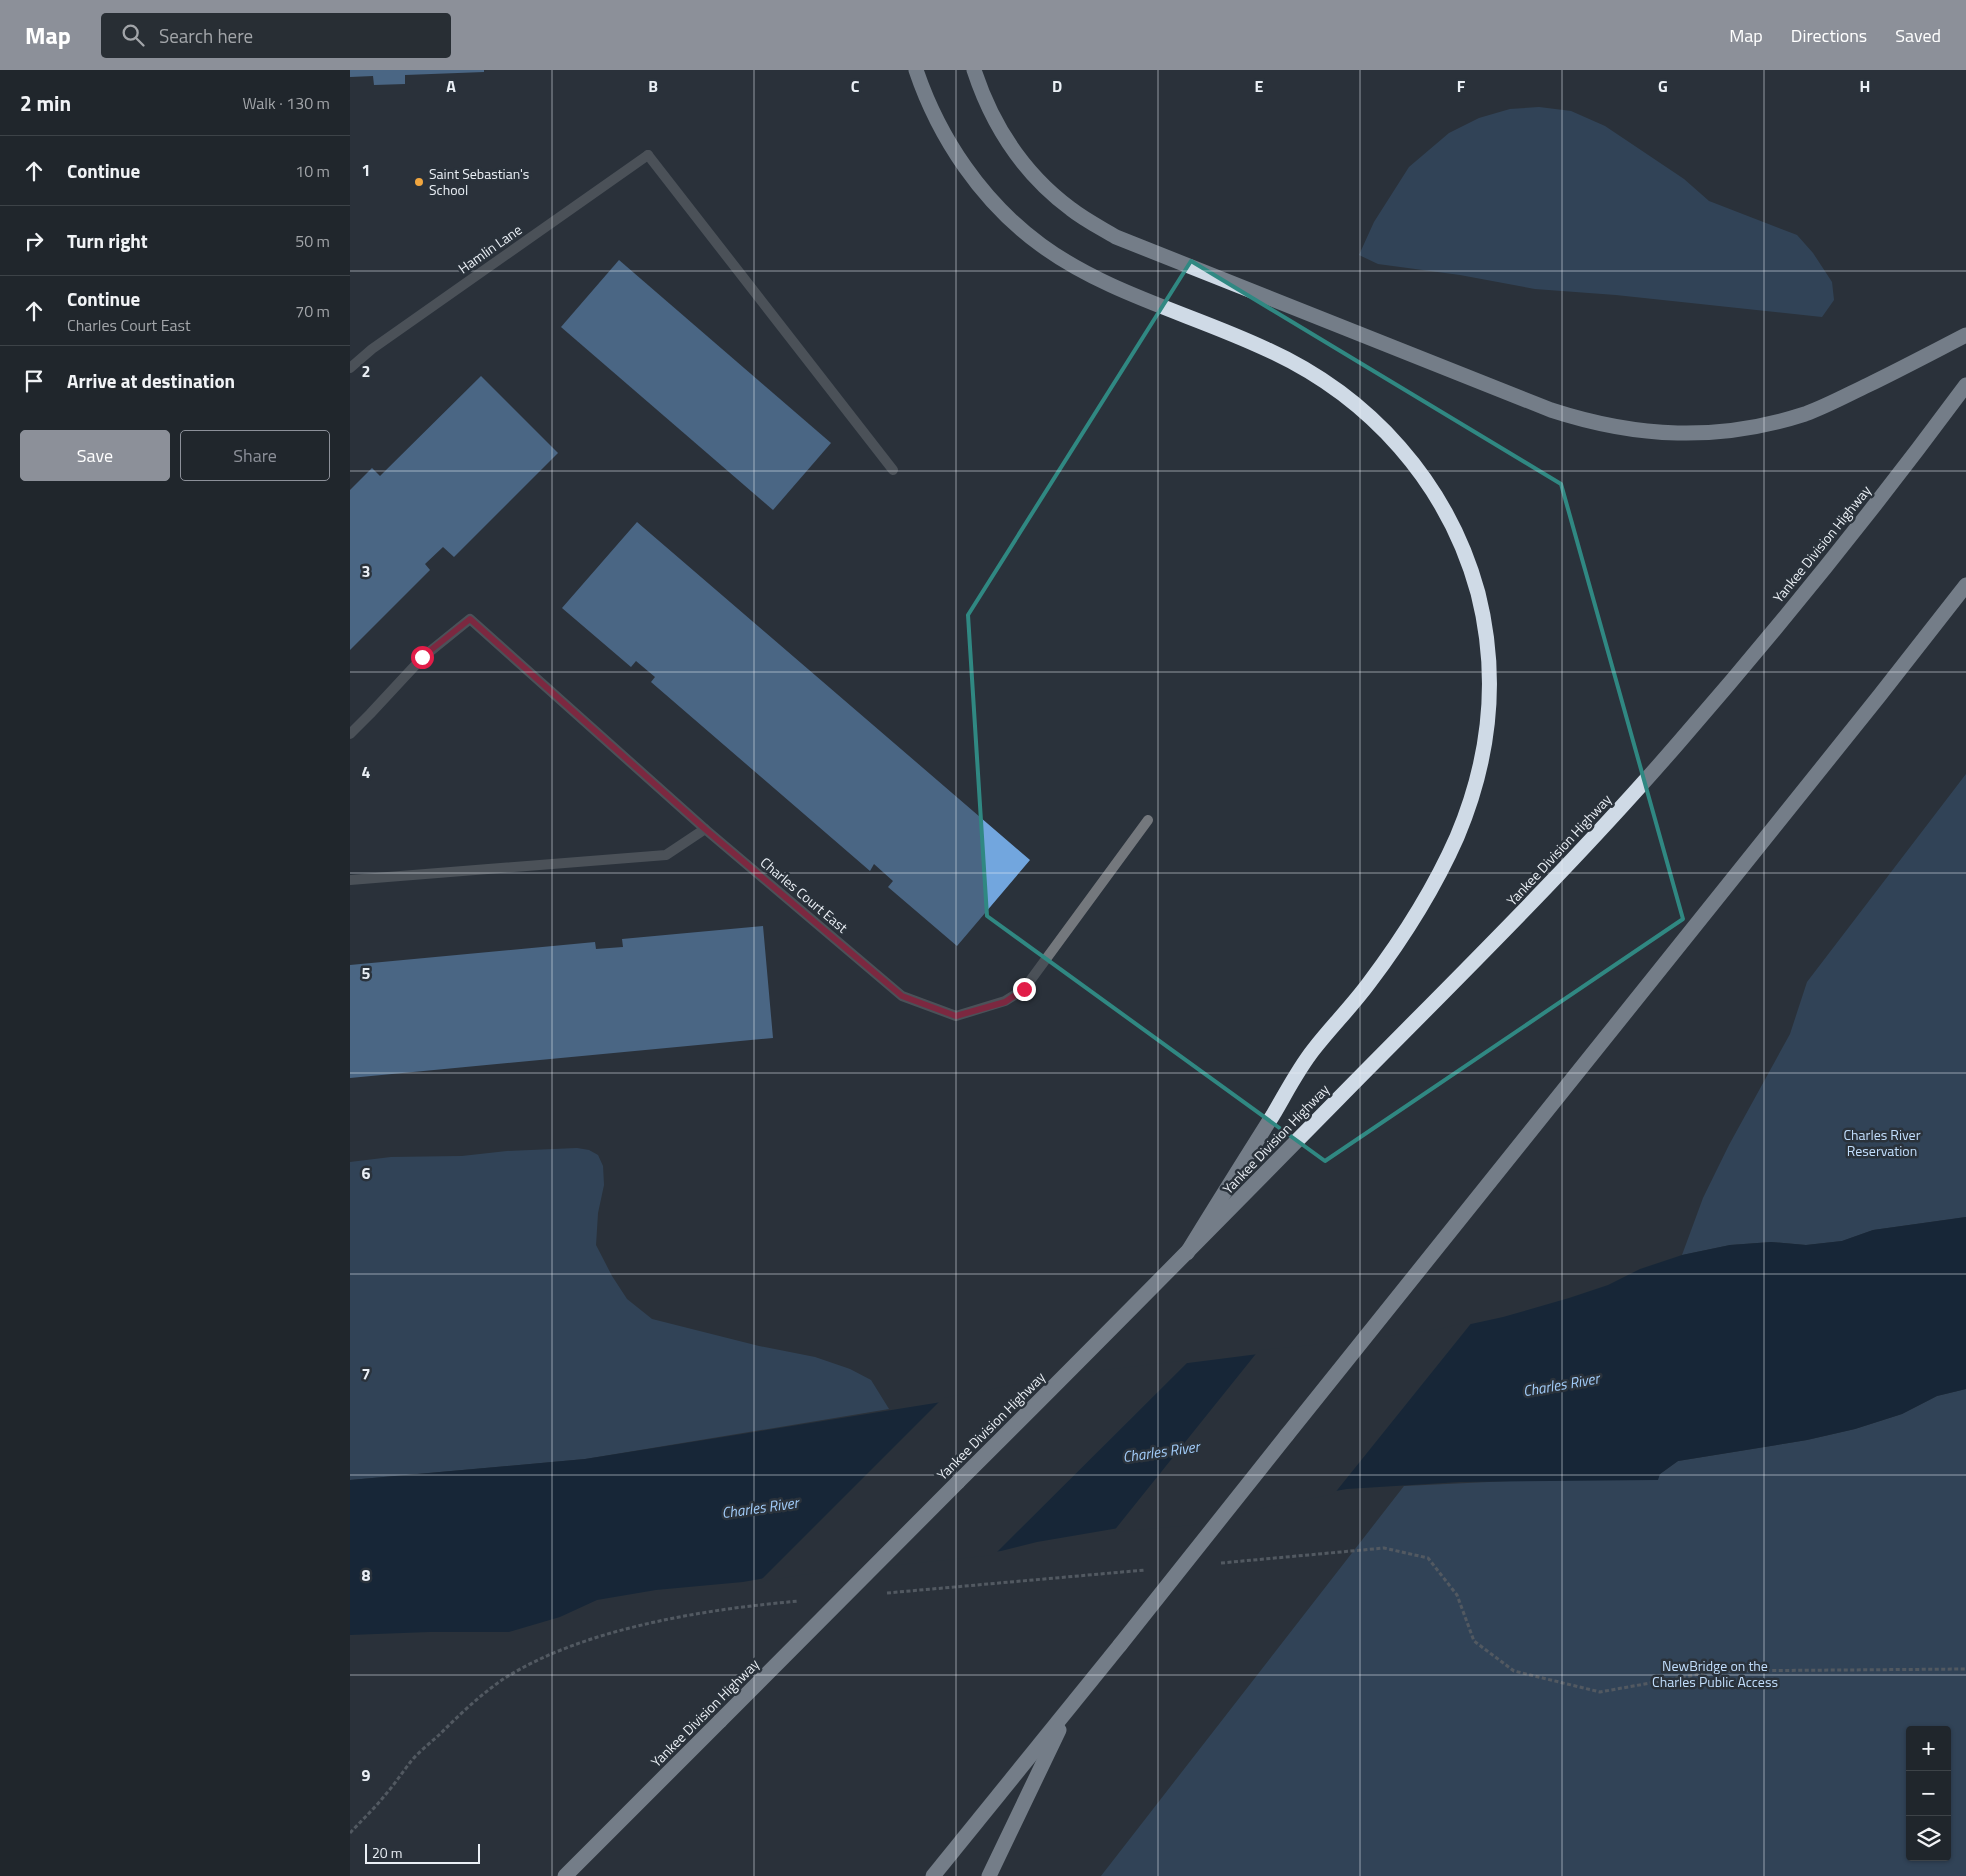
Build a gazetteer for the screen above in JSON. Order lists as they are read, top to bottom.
{
  "streets": {
    "highway": ["Yankee Division Highway"],
    "street": ["Hamlin Lane", "Charles Court East"]
  },
  "water": ["Charles River"],
  "parks": ["Charles River Reservation", "NewBridge on the Charles Public Access"],
  "places": ["Saint Sebastian's School"],
  "scale_bar": "20 m",
  "page": {
    "header": "Map",
    "search": "Search here",
    "nav": ["Map", "Directions", "Saved"],
    "heading": ["2 min", "Walk · 130 m"],
    "list": [
      ["Continue", "10 m"],
      ["Turn right", "50 m"],
      ["Continue", "Charles Court East", "70 m"],
      "Arrive at destination"
    ],
    "buttons": ["Save", "Share"],
    "map_buttons": ["+", "−"],
    "scale": "20 m"
  },
  "grid": {
    "columns": [
      "A",
      "B",
      "C",
      "D",
      "E",
      "F",
      "G",
      "H"
    ],
    "rows": [
      "1",
      "2",
      "3",
      "4",
      "5",
      "6",
      "7",
      "8",
      "9"
    ]
  }
}
